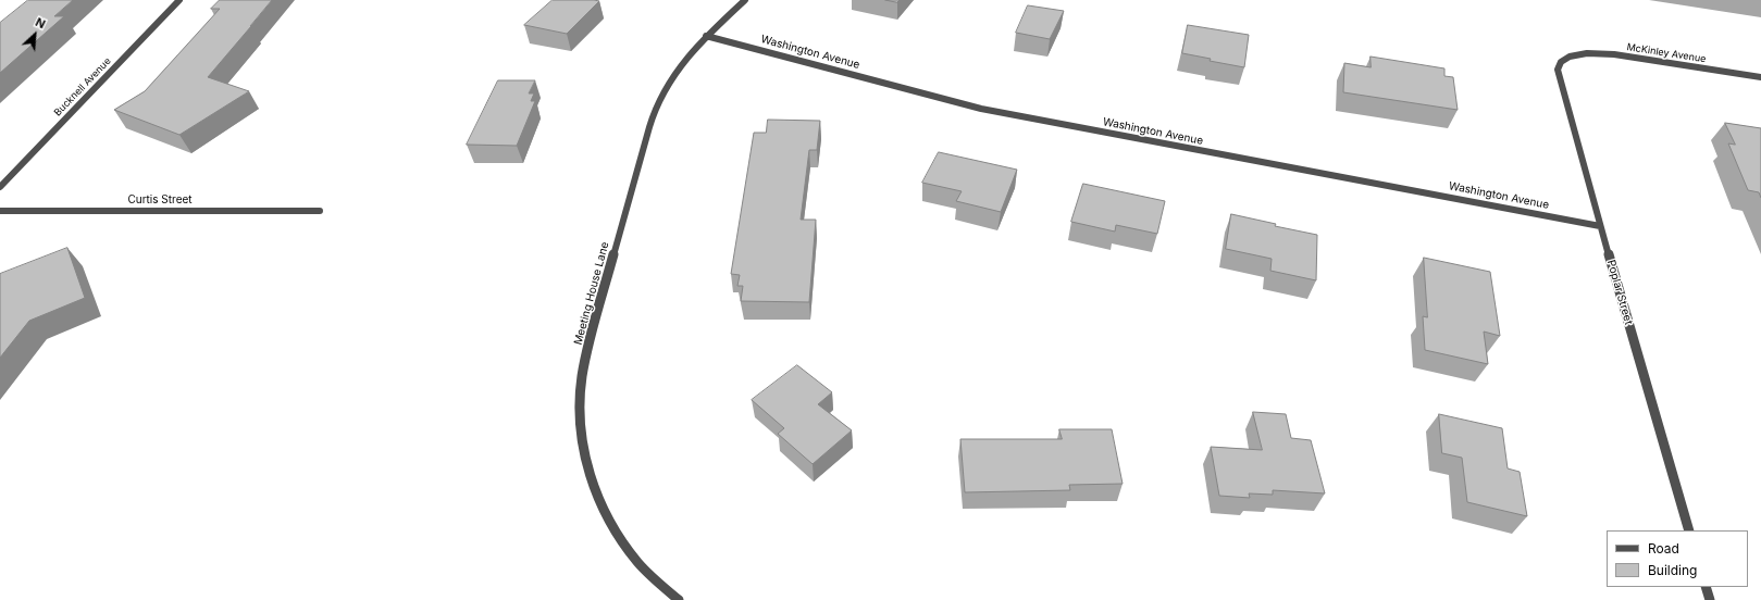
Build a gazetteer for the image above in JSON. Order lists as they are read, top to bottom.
{
  "streets": {
    "street": [
      "Washington Avenue",
      "McKinley Avenue",
      "Bucknell Avenue",
      "Curtis Street",
      "Poplar Street",
      "Meeting House Lane"
    ]
  },
  "crossings": [
    ["Washington Avenue", "Poplar Street"],
    ["Washington Avenue", "Meeting House Lane"],
    ["McKinley Avenue", "Poplar Street"]
  ],
  "legend": ["Road", "Building"],
  "north": "top right"
}
